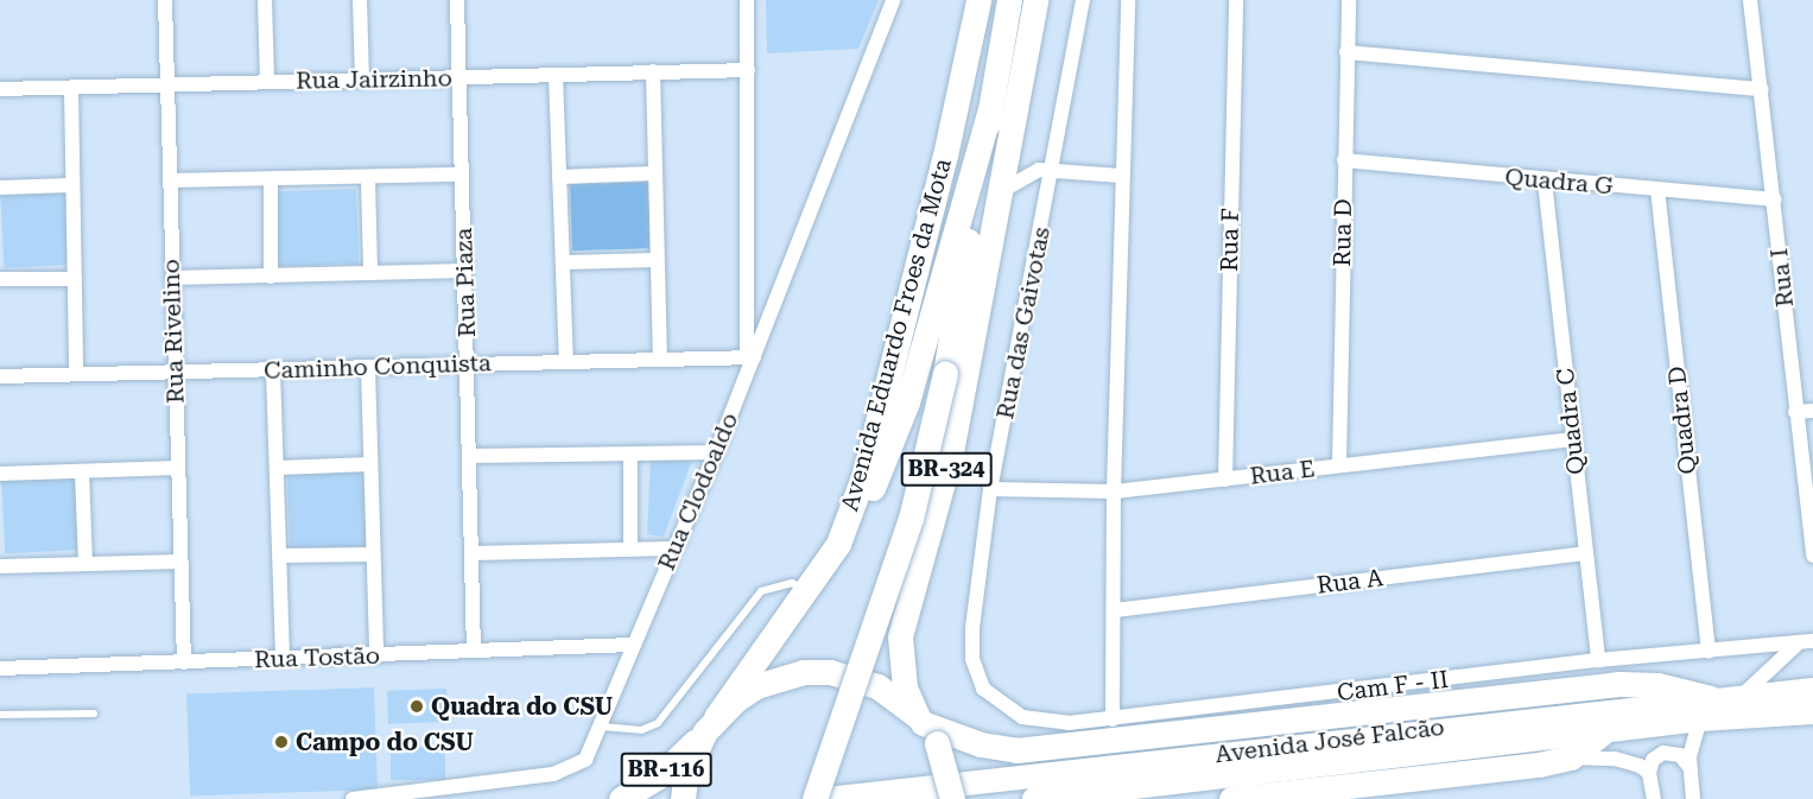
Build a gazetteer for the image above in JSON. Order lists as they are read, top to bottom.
{
  "streets": {
    "highway": ["Avenida Eduardo Froes da Mota", "BR-324", "BR-116"],
    "main road": ["Avenida José Falcão"],
    "street": [
      "Rua Jairzinho",
      "Quadra G",
      "Rua D",
      "Rua F",
      "Rua I",
      "Rua Piaza",
      "Rua das Gaivotas",
      "Rua Rivelino",
      "Caminho Conquista",
      "Quadra D",
      "Quadra C",
      "Rua E",
      "Rua Clodoaldo",
      "Rua A",
      "Rua Tostão",
      "Cam F - II"
    ]
  },
  "crossings": [
    ["Rua Jairzinho", "Rua Piaza"],
    ["Rua Jairzinho", "Rua Rivelino"],
    ["Quadra G", "Rua D"],
    ["Quadra G", "Rua I"],
    ["Quadra G", "Quadra D"],
    ["Quadra G", "Quadra C"],
    ["Rua D", "Rua E"],
    ["Rua F", "Rua E"],
    ["Rua Piaza", "Caminho Conquista"],
    ["Rua Piaza", "Rua Tostão"],
    ["Rua das Gaivotas", "Rua E"],
    ["Rua das Gaivotas", "Cam F - II"],
    ["Rua Rivelino", "Caminho Conquista"],
    ["Rua Rivelino", "Rua Tostão"],
    ["Avenida Eduardo Froes da Mota", "BR-324"],
    ["Avenida Eduardo Froes da Mota", "BR-116"],
    ["Caminho Conquista", "Rua Clodoaldo"],
    ["Quadra D", "Cam F - II"],
    ["Quadra C", "Rua E"],
    ["Quadra C", "Rua A"],
    ["Quadra C", "Cam F - II"],
    ["Rua Clodoaldo", "Rua Tostão"]
  ],
  "places": ["Quadra do CSU", "Campo do CSU"]
}
